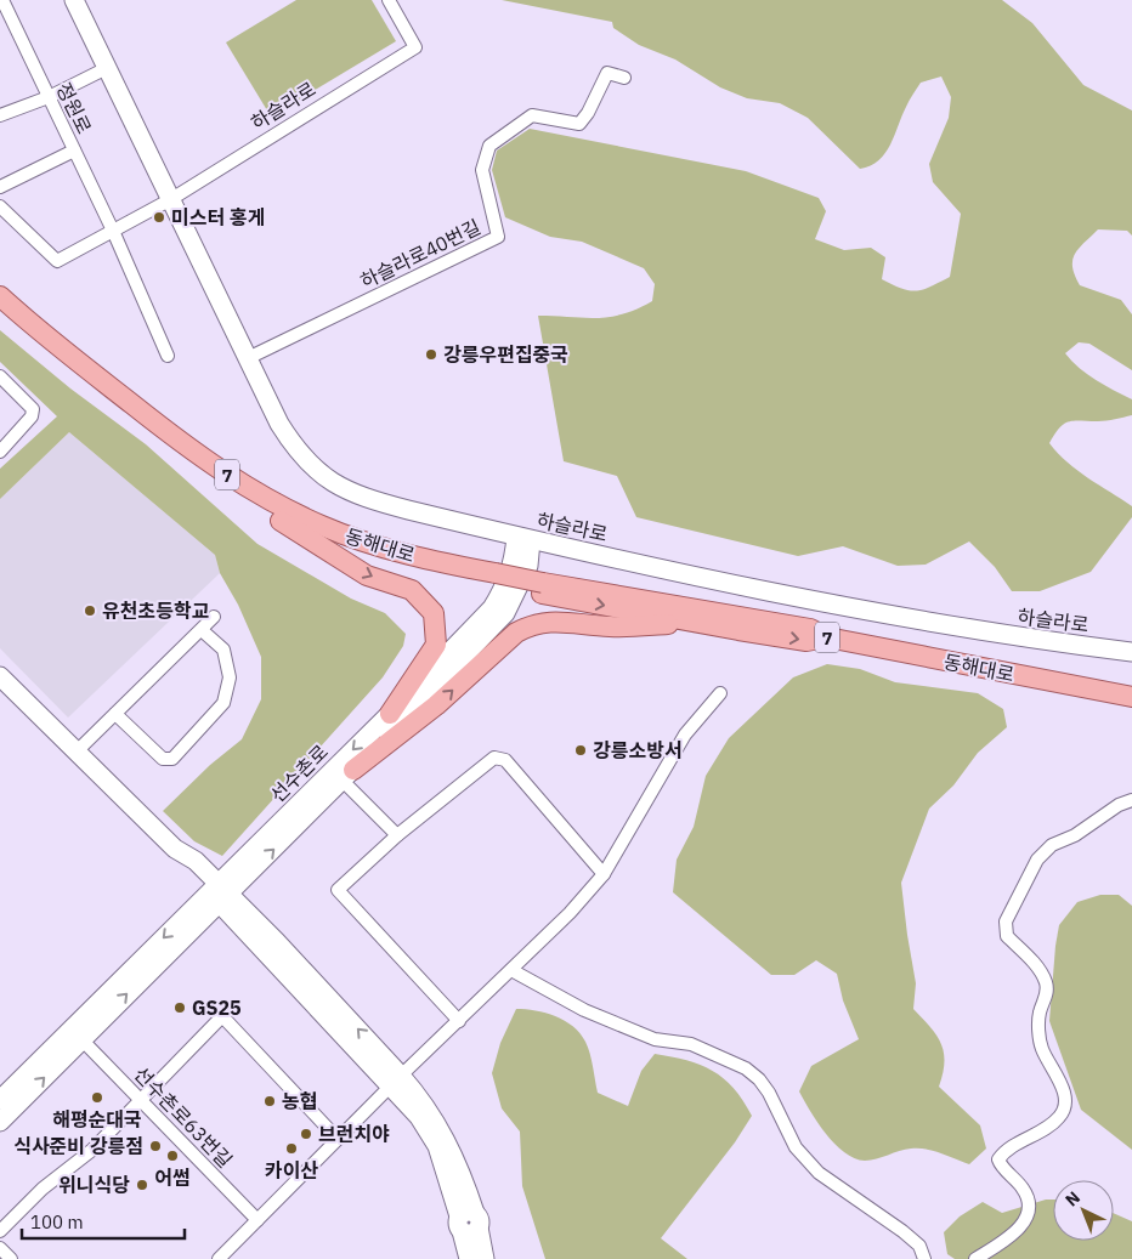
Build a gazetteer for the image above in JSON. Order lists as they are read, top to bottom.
{
  "streets": {
    "main road": ["7", "동해대로"],
    "street": [
      "하슬라로",
      "정원로",
      "하슬라로40번길",
      "선수촌로",
      "선수촌로63번길"
    ]
  },
  "crossings": [
    ["하슬라로", "정원로"],
    ["하슬라로", "하슬라로40번길"],
    ["하슬라로", "선수촌로"]
  ],
  "places": [
    "미스터 홍게",
    "강릉우편집중국",
    "유천초등학교",
    "강릉소방서",
    "GS25",
    "해평순대국",
    "농협",
    "브런치야",
    "식사준비 강릉점",
    "카이산",
    "어썸",
    "위니식당"
  ],
  "scale_bar": "100 m",
  "north": "top left"
}
